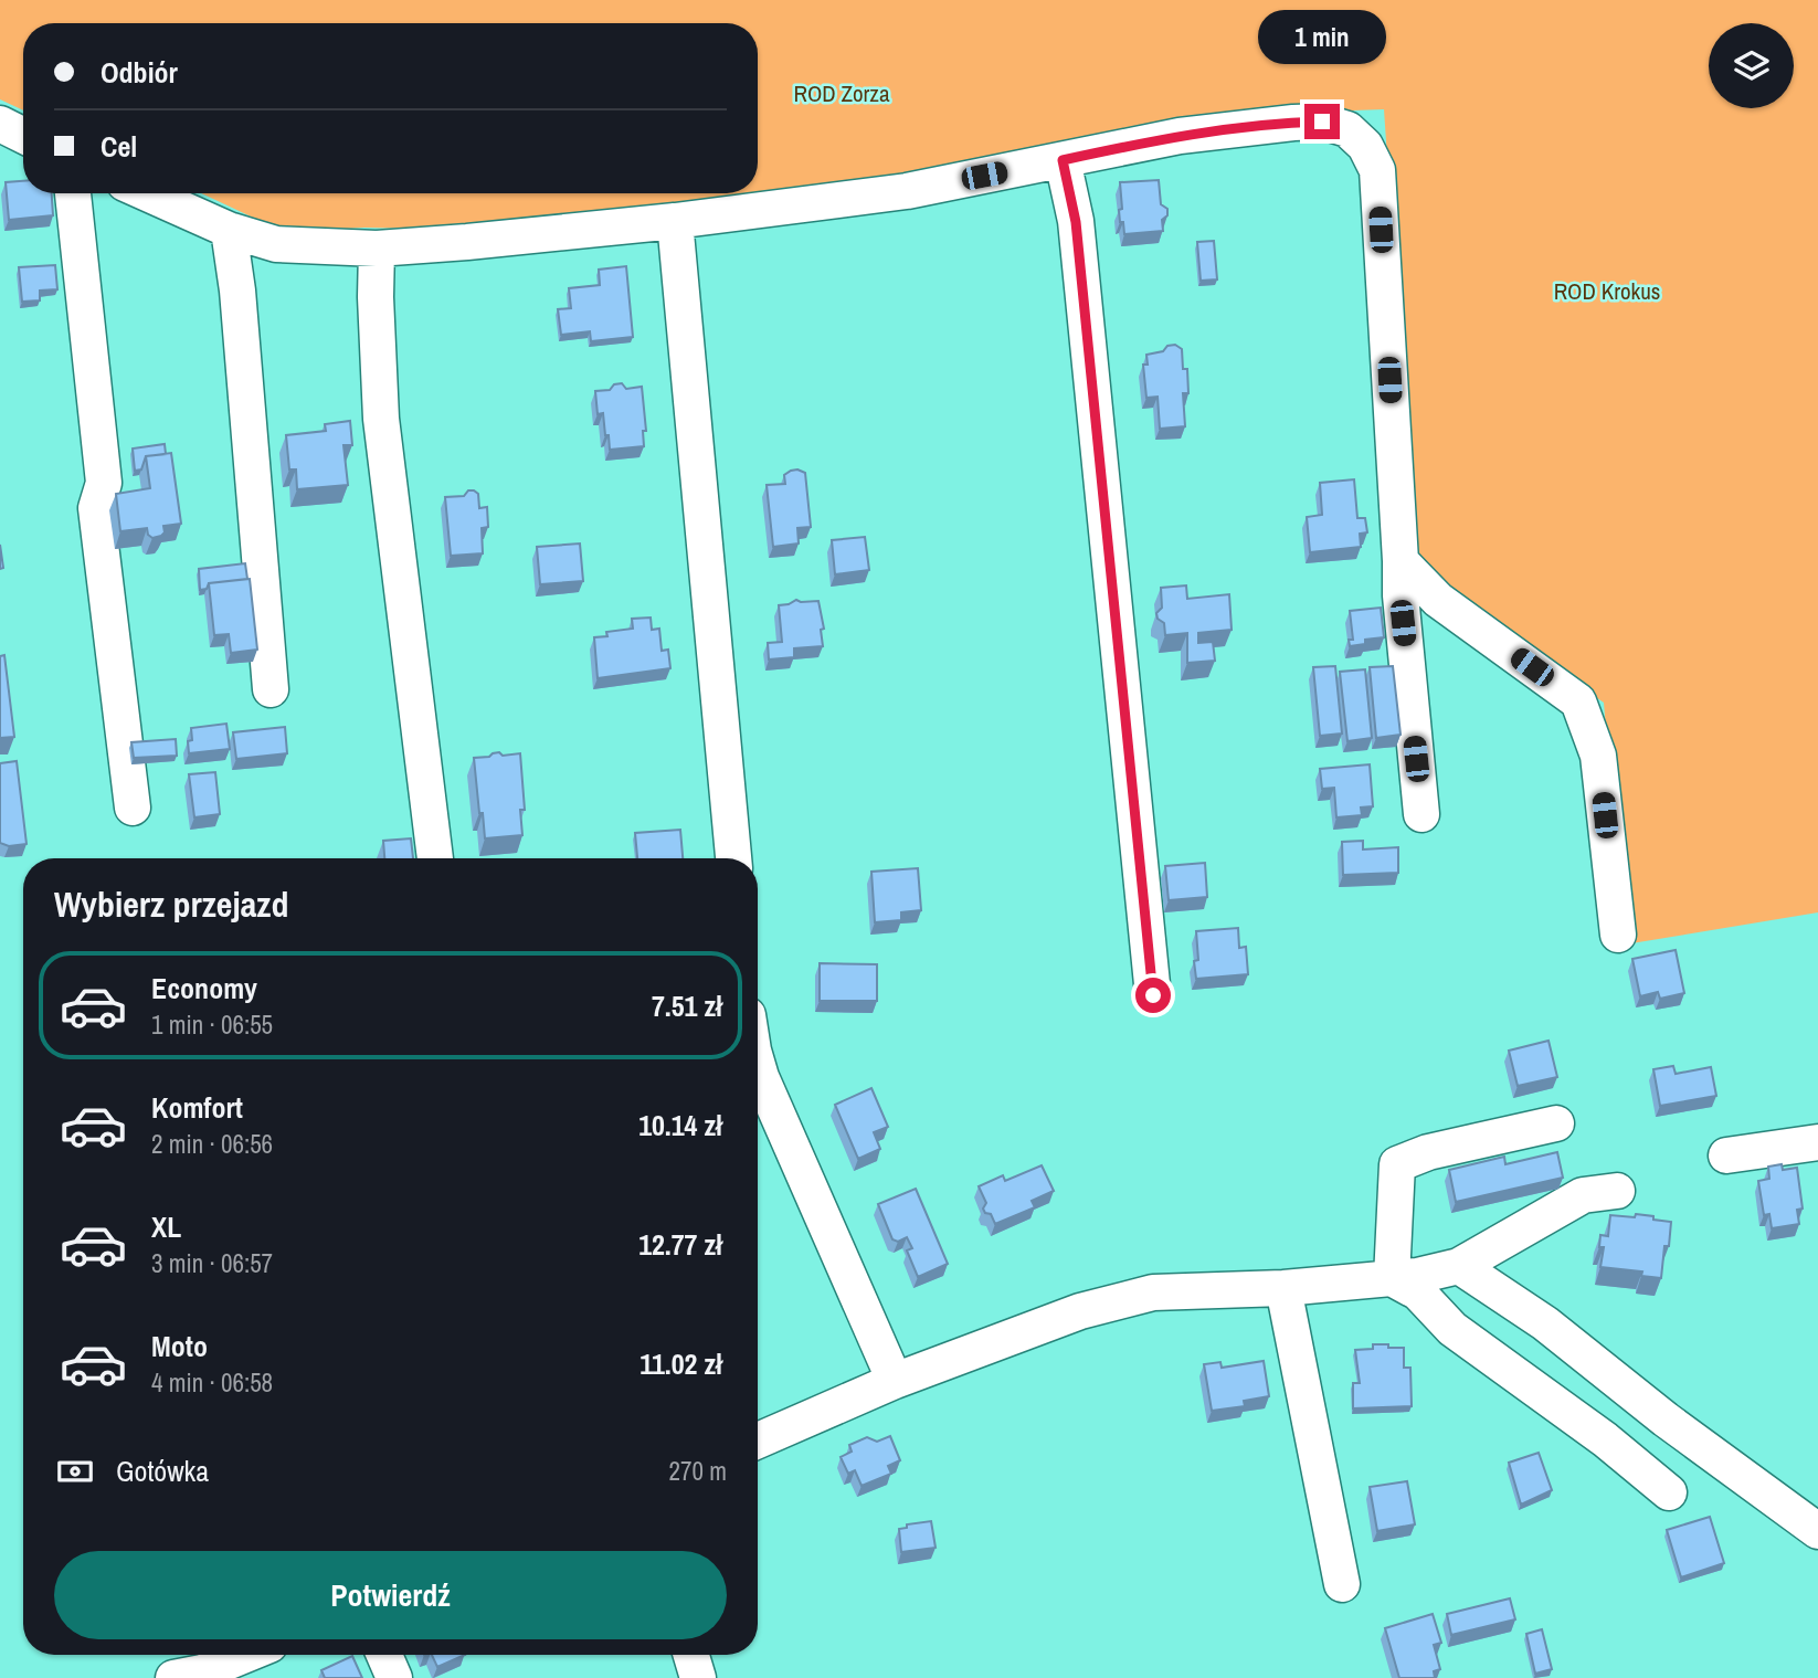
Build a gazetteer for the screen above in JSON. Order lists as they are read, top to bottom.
{
  "parks": ["ROD Zorza", "ROD Krokus"],
  "page": {
    "bubble": "1 min",
    "banner": ["Odbiór", "Cel"],
    "heading": "Wybierz przejazd",
    "list": [
      {
        "name": "Economy",
        "note": "1 min · 06:55",
        "value": "7.51 zł"
      },
      {
        "name": "Komfort",
        "note": "2 min · 06:56",
        "value": "10.14 zł"
      },
      {
        "name": "XL",
        "note": "3 min · 06:57",
        "value": "12.77 zł"
      },
      {
        "name": "Moto",
        "note": "4 min · 06:58",
        "value": "11.02 zł"
      }
    ],
    "pay": ["Gotówka", "270 m"],
    "buttons": "Potwierdź"
  }
}
